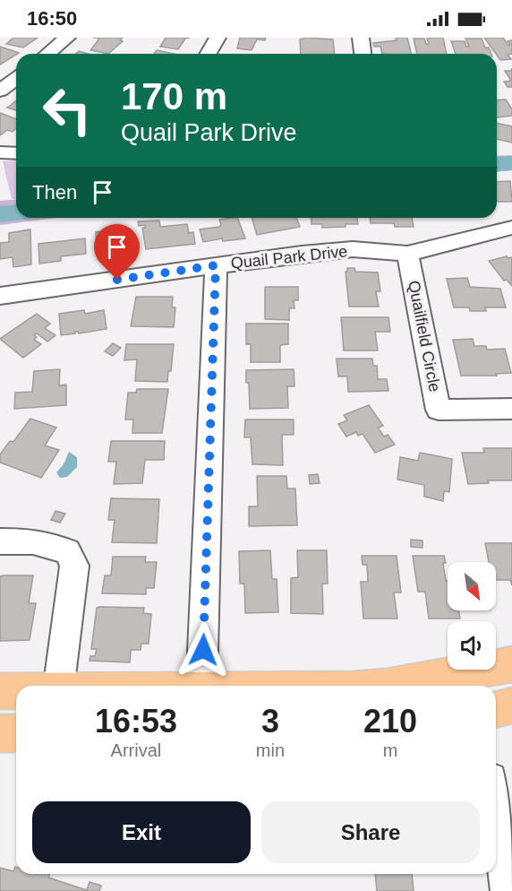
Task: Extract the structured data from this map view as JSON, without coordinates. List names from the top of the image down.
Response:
{
  "streets": {
    "street": ["Quail Park Drive", "Quailfield Circle"]
  },
  "crossings": [
    ["Quail Park Drive", "Quailfield Circle"]
  ],
  "north": "bottom right",
  "page": {
    "status": "16:50",
    "turn": ["170 m", "Quail Park Drive"],
    "then": "Then",
    "eta": [
      "16:53",
      "Arrival",
      "3",
      "min",
      "210",
      "m"
    ],
    "buttons": ["Exit", "Share"]
  }
}
